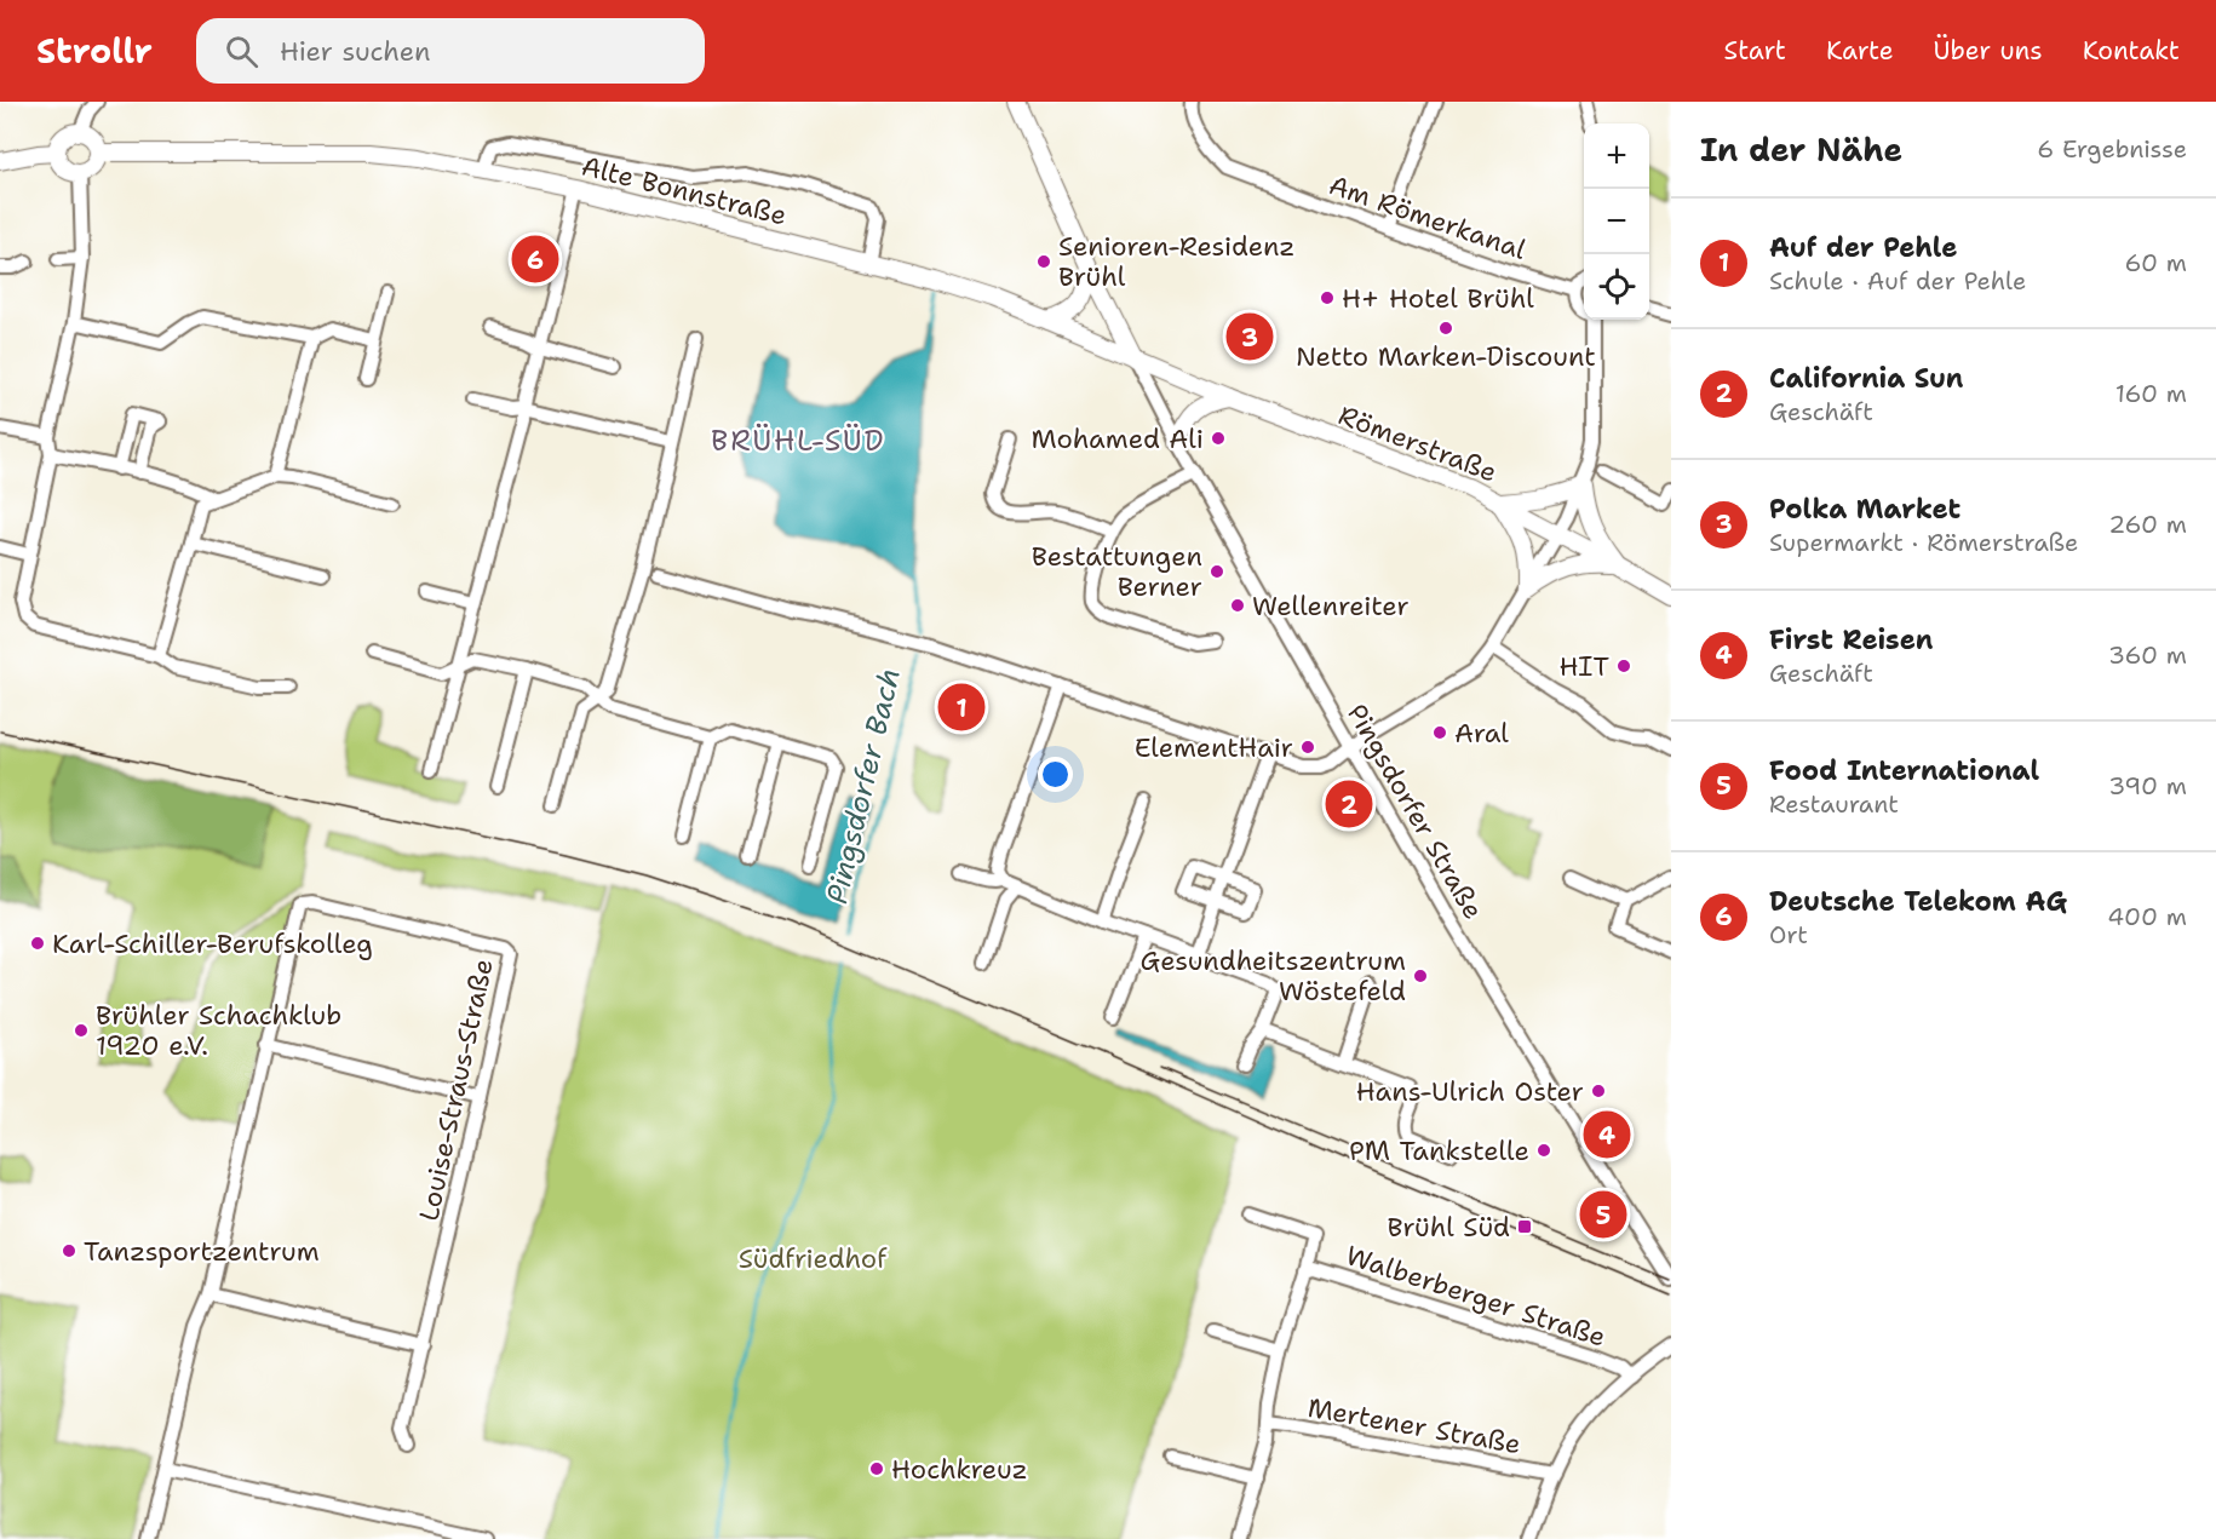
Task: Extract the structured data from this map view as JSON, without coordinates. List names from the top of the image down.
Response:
{
  "streets": {
    "main road": ["Alte Bonnstraße", "Römerstraße"],
    "street": [
      "Am Römerkanal",
      "Pingsdorfer Straße",
      "Louise-Straus-Straße",
      "Walberberger Straße",
      "Mertener Straße"
    ]
  },
  "crossings": [
    ["Alte Bonnstraße", "Römerstraße"],
    ["Alte Bonnstraße", "Pingsdorfer Straße"],
    ["Römerstraße", "Pingsdorfer Straße"]
  ],
  "districts": ["BRÜHL-SÜD"],
  "water": ["Pingsdorfer Bach"],
  "parks": ["Südfriedhof"],
  "places": {
    "other": [
      "Senioren-Residenz Brühl",
      "H+ Hotel Brühl",
      "Netto Marken-Discount",
      "Mohamed Ali",
      "Bestattungen Berner",
      "Wellenreiter",
      "HIT",
      "Aral",
      "ElementHair",
      "Karl-Schiller-Berufskolleg",
      "Gesundheitszentrum Wöstefeld",
      "Brühler Schachklub 1920 e.V.",
      "Hans-Ulrich Oster",
      "PM Tankstelle",
      "Tanzsportzentrum",
      "Hochkreuz"
    ],
    "transit": ["Brühl Süd"]
  },
  "page": {
    "header": "Strollr",
    "search": "Hier suchen",
    "nav": [
      "Start",
      "Karte",
      "Über uns",
      "Kontakt"
    ],
    "heading": ["In der Nähe", "6 Ergebnisse"],
    "map_buttons": ["+", "−"],
    "list": [
      {
        "mark": "1",
        "name": "Auf der Pehle",
        "note": "Schule · Auf der Pehle",
        "value": "60 m"
      },
      {
        "mark": "2",
        "name": "California Sun",
        "note": "Geschäft",
        "value": "160 m"
      },
      {
        "mark": "3",
        "name": "Polka Market",
        "note": "Supermarkt · Römerstraße",
        "value": "260 m"
      },
      {
        "mark": "4",
        "name": "First Reisen",
        "note": "Geschäft",
        "value": "360 m"
      },
      {
        "mark": "5",
        "name": "Food International",
        "note": "Restaurant",
        "value": "390 m"
      },
      {
        "mark": "6",
        "name": "Deutsche Telekom AG",
        "note": "Ort",
        "value": "400 m"
      }
    ],
    "pins": [
      "6",
      "3",
      "1",
      "2",
      "4",
      "5"
    ]
  }
}
